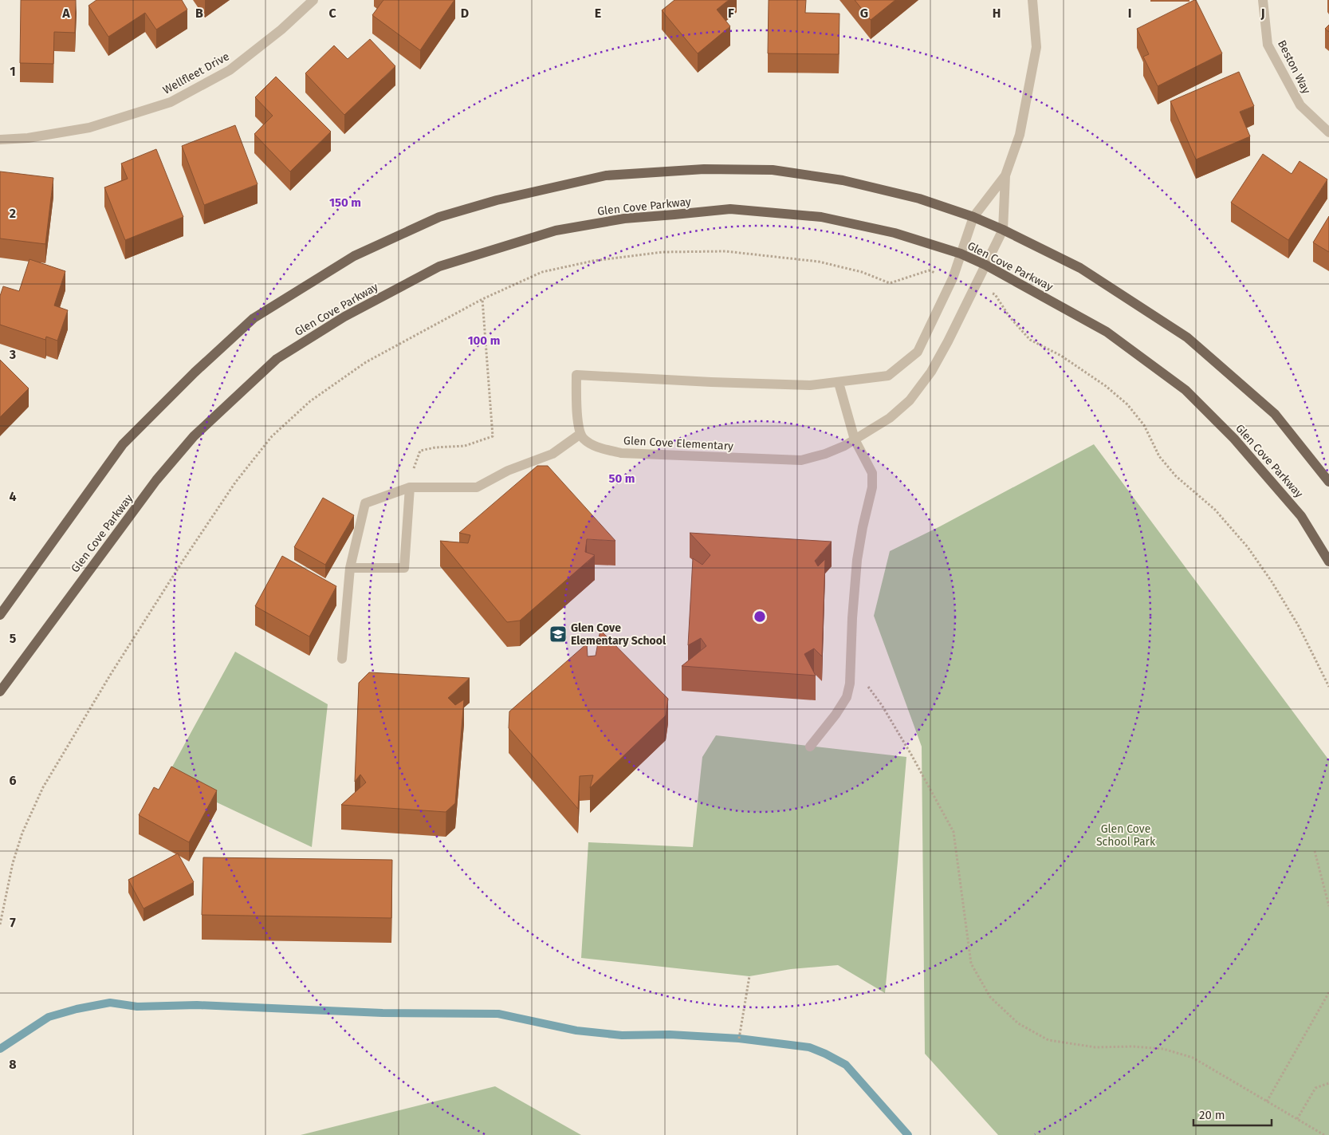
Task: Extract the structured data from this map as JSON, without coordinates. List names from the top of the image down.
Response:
{
  "streets": {
    "main road": ["Glen Cove Parkway"],
    "street": ["Beston Way", "Wellfleet Drive", "Glen Cove Elementary"]
  },
  "crossings": [
    ["Glen Cove Parkway", "Glen Cove Elementary"]
  ],
  "parks": ["Glen Cove School Park"],
  "places": {
    "school or university": ["Glen Cove Elementary School"]
  },
  "scale_bar": "20 m",
  "grid": {
    "columns": [
      "A",
      "B",
      "C",
      "D",
      "E",
      "F",
      "G",
      "H",
      "I",
      "J"
    ],
    "rows": [
      "1",
      "2",
      "3",
      "4",
      "5",
      "6",
      "7",
      "8"
    ]
  },
  "rings": ["150 m", "100 m", "50 m"]
}
